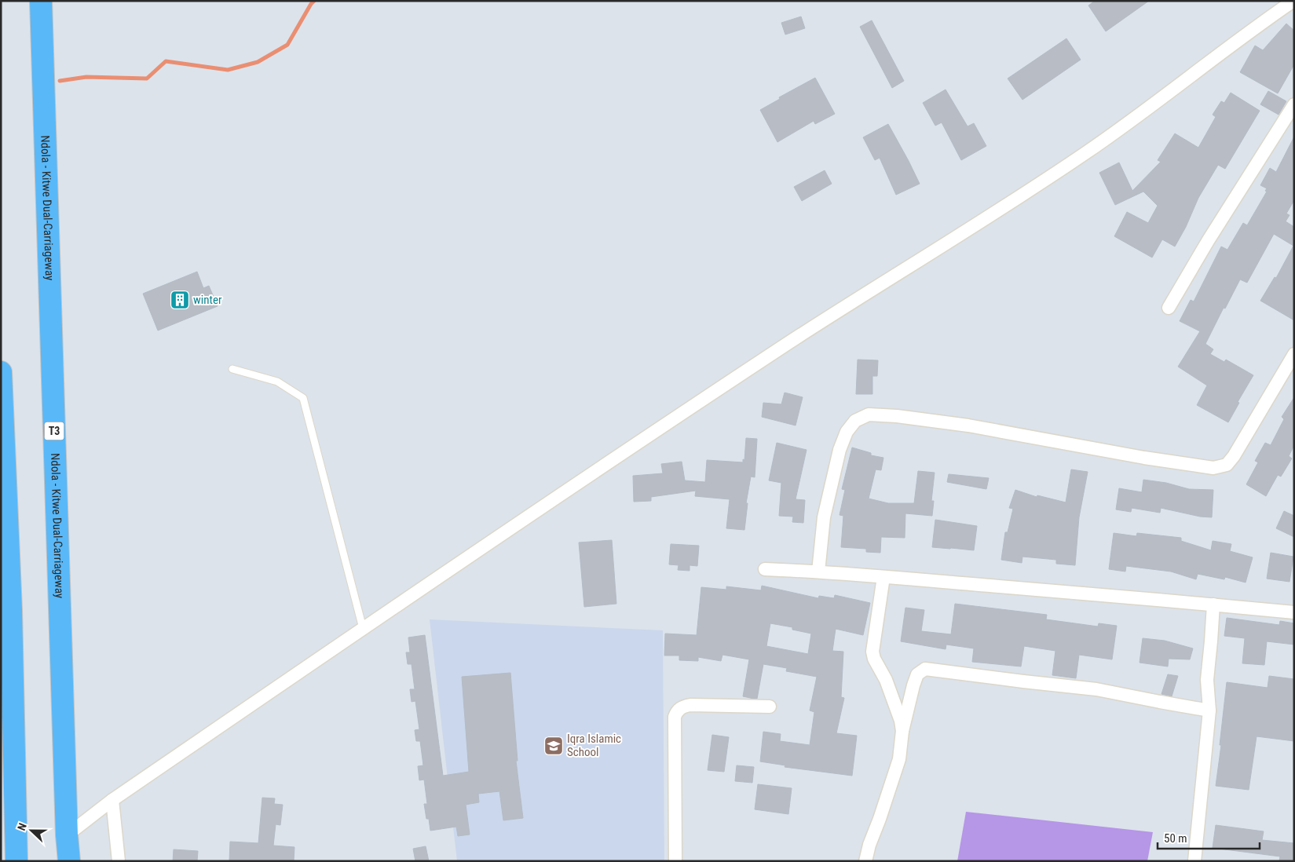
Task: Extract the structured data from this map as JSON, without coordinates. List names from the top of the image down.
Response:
{
  "streets": {
    "highway": ["Ndola - Kitwe Dual-Carriageway", "T3"]
  },
  "places": {
    "building": ["winter"],
    "school or university": ["Iqra Islamic School"]
  },
  "scale_bar": "50 m",
  "north": "left"
}
